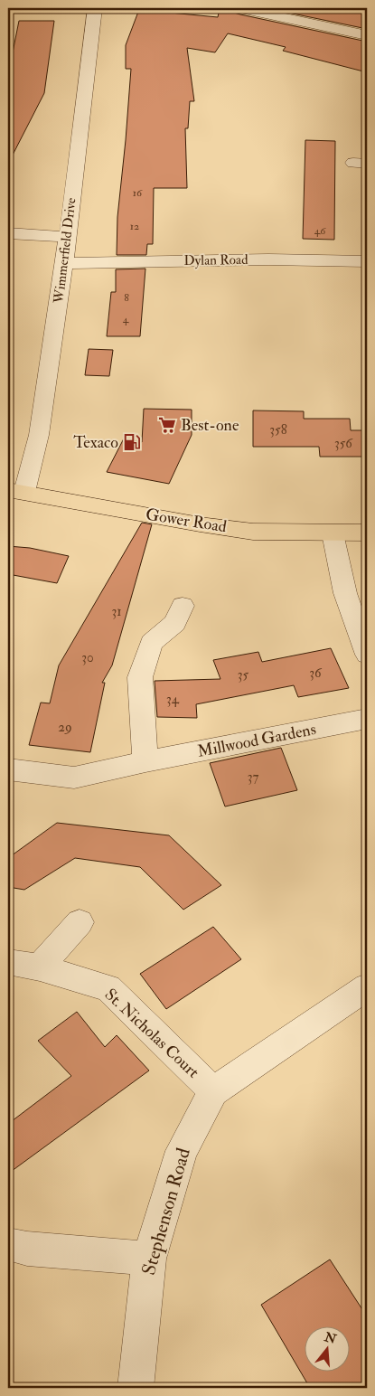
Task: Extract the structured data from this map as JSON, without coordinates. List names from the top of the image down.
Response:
{
  "streets": {
    "main road": ["Gower Road"],
    "street": [
      "Wimmerfield Drive",
      "Dylan Road",
      "Millwood Gardens",
      "St. Nicholas Court",
      "Stephenson Road"
    ]
  },
  "crossings": [
    ["Wimmerfield Drive", "Dylan Road"],
    ["Wimmerfield Drive", "Gower Road"],
    ["St. Nicholas Court", "Stephenson Road"]
  ],
  "places": {
    "supermarket": ["Best-one"],
    "fuel station": ["Texaco"]
  },
  "house_numbers": [
    "16",
    "12",
    "46",
    "8",
    "4",
    "358",
    "356",
    "31",
    "30",
    "36",
    "35",
    "34",
    "29",
    "37"
  ],
  "north": "top"
}
